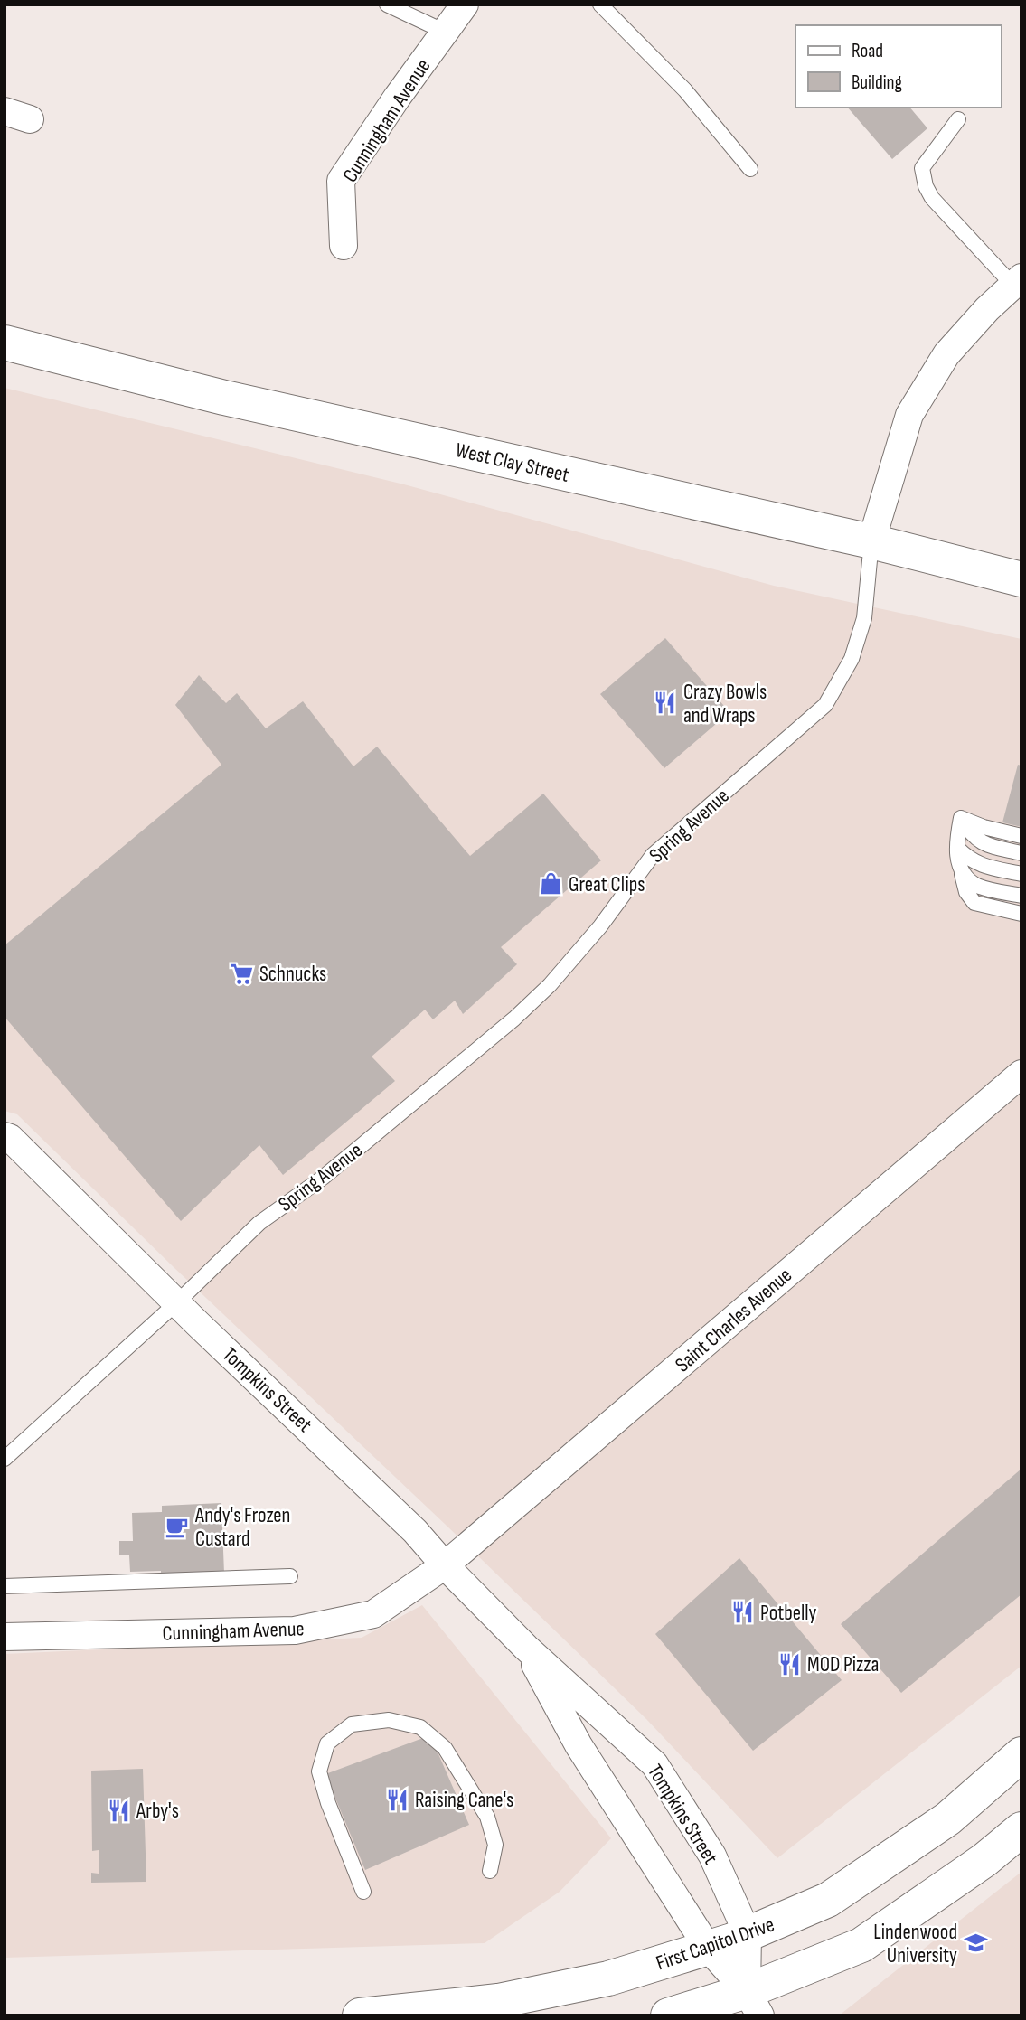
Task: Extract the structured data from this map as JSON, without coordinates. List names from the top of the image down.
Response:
{
  "streets": {
    "main road": ["West Clay Street", "First Capitol Drive"],
    "street": [
      "Cunningham Avenue",
      "Spring Avenue",
      "Saint Charles Avenue",
      "Tompkins Street"
    ]
  },
  "crossings": [
    ["Cunningham Avenue", "Saint Charles Avenue"],
    ["Cunningham Avenue", "Tompkins Street"],
    ["West Clay Street", "Spring Avenue"],
    ["Spring Avenue", "Tompkins Street"],
    ["Saint Charles Avenue", "Tompkins Street"],
    ["Tompkins Street", "First Capitol Drive"]
  ],
  "places": {
    "restaurant": [
      "Crazy Bowls and Wraps",
      "Potbelly",
      "MOD Pizza",
      "Raising Cane's",
      "Arby's"
    ],
    "shop": ["Great Clips"],
    "supermarket": ["Schnucks"],
    "cafe": ["Andy's Frozen Custard"],
    "school or university": ["Lindenwood University"]
  },
  "legend": ["Road", "Building"]
}
